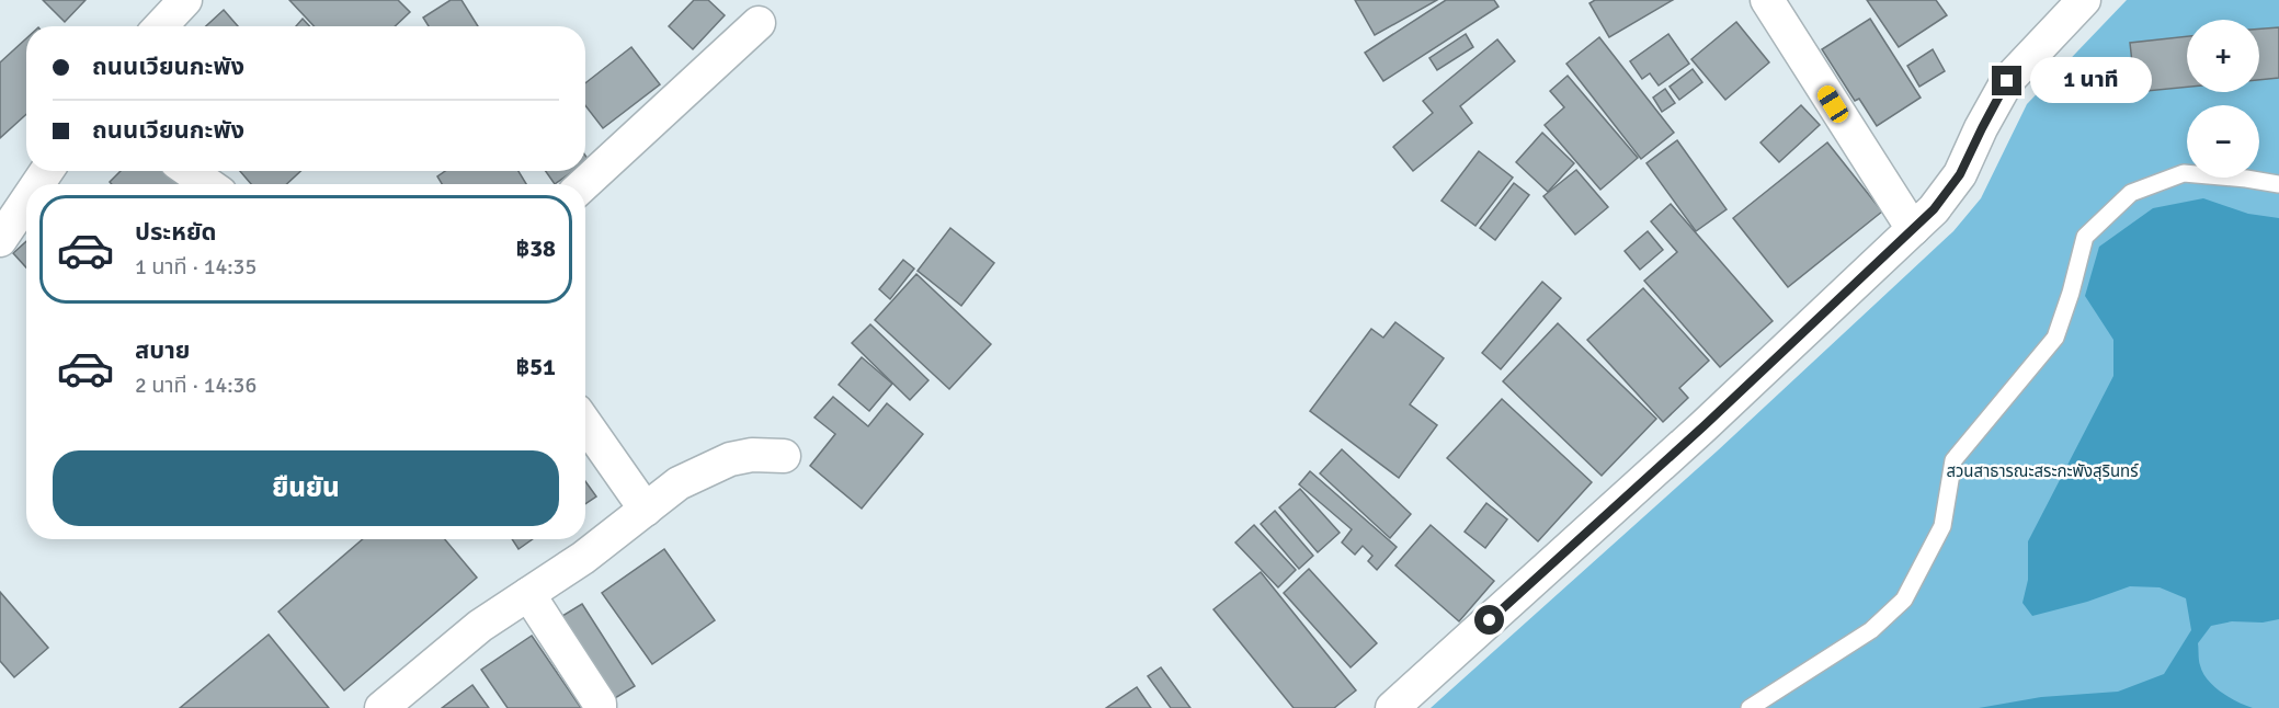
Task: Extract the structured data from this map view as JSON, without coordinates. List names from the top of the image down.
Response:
{
  "parks": ["สวนสาธารณะสระกะพังสุรินทร์"],
  "page": {
    "map_buttons": ["+", "−"],
    "banner": ["ถนนเวียนกะพัง", "ถนนเวียนกะพัง"],
    "bubble": "1 นาที",
    "list": [
      {
        "name": "ประหยัด",
        "note": "1 นาที · 14:35",
        "value": "฿38"
      },
      {
        "name": "สบาย",
        "note": "2 นาที · 14:36",
        "value": "฿51"
      }
    ],
    "buttons": "ยืนยัน"
  }
}
